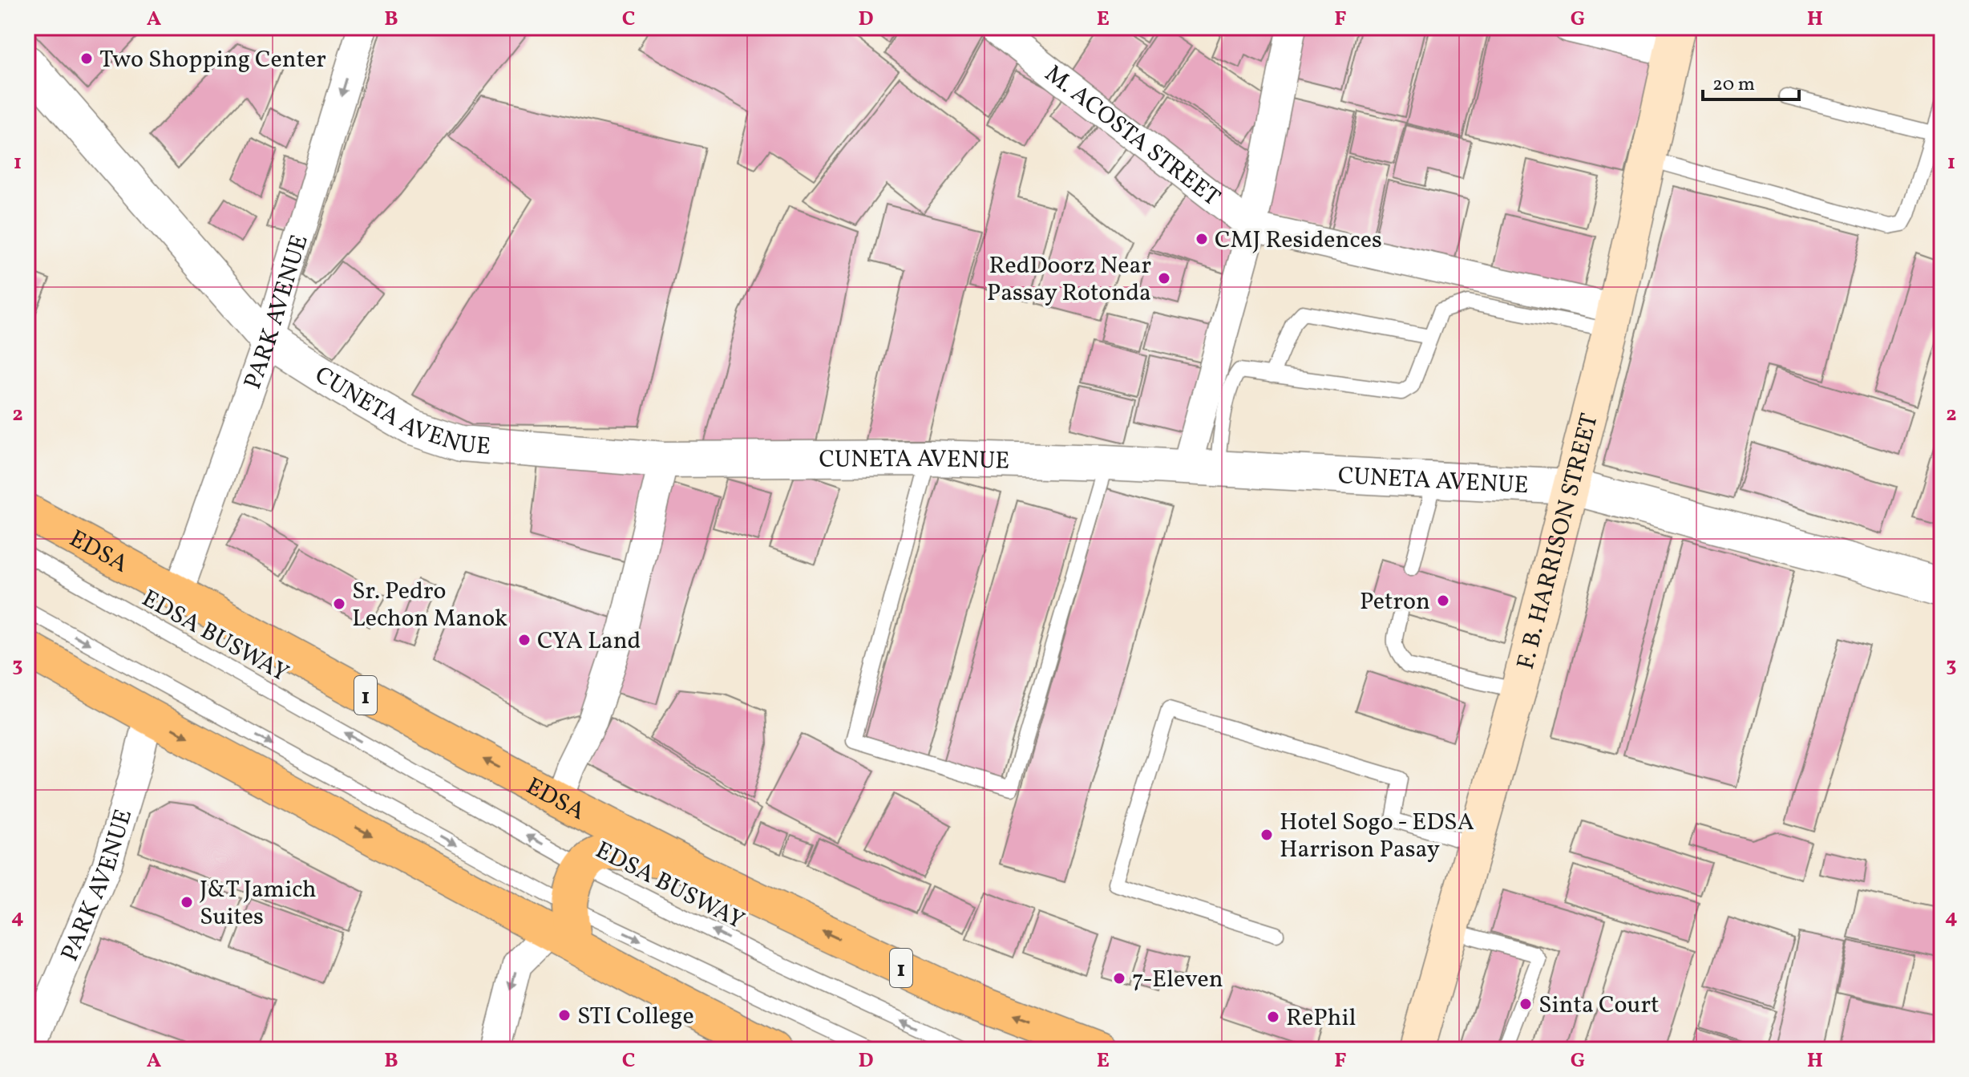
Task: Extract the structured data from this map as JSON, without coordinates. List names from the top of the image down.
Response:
{
  "streets": {
    "highway": ["EDSA", "1"],
    "main road": ["F. B. HARRISON STREET"],
    "street": ["M. ACOSTA STREET", "PARK AVENUE", "CUNETA AVENUE"],
    "lane": ["EDSA BUSWAY"]
  },
  "crossings": [
    ["M. ACOSTA STREET", "F. B. HARRISON STREET"],
    ["PARK AVENUE", "CUNETA AVENUE"],
    ["PARK AVENUE", "EDSA"],
    ["CUNETA AVENUE", "F. B. HARRISON STREET"]
  ],
  "places": [
    "Two Shopping Center",
    "CMJ Residences",
    "RedDoorz Near Passay Rotonda",
    "Petron",
    "Sr. Pedro Lechon Manok",
    "CYA Land",
    "Hotel Sogo - EDSA Harrison Pasay",
    "J&T Jamich Suites",
    "7-Eleven",
    "Sinta Court",
    "STI College",
    "RePhil"
  ],
  "scale_bar": "20 m",
  "grid": {
    "columns": [
      "A",
      "B",
      "C",
      "D",
      "E",
      "F",
      "G",
      "H"
    ],
    "rows": [
      "1",
      "2",
      "3",
      "4"
    ]
  }
}
